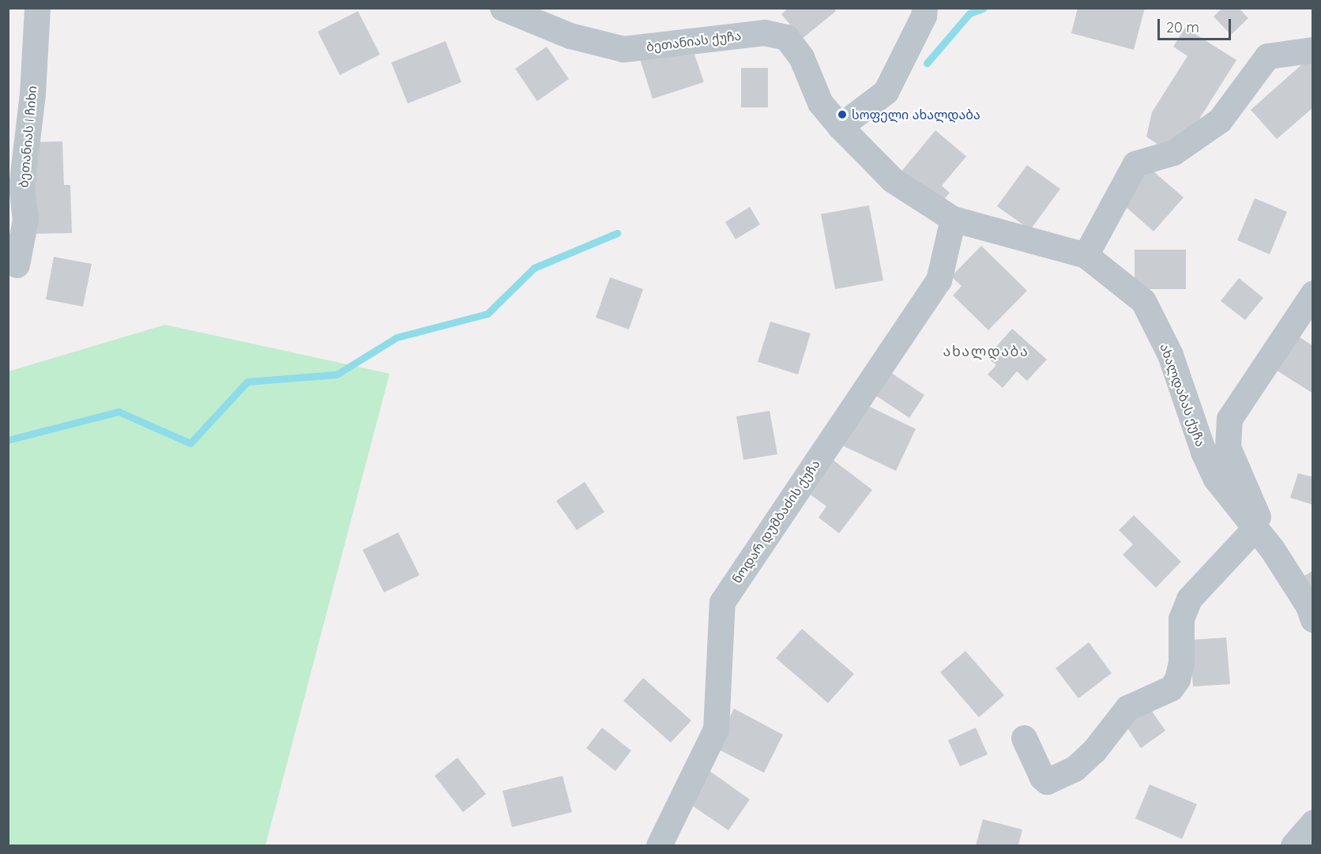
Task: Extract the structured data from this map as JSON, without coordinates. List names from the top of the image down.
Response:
{
  "streets": {
    "street": [
      "ბეთანიას ქუჩა",
      "ბეთანიას I ჩიხი",
      "ახალდაბას ქუჩა",
      "ნოდარ დუმბაძის ქუჩა"
    ]
  },
  "crossings": [
    ["ბეთანიას ქუჩა", "ახალდაბას ქუჩა"],
    ["ახალდაბას ქუჩა", "ნოდარ დუმბაძის ქუჩა"]
  ],
  "districts": ["ახალდაბა"],
  "places": ["სოფელი ახალდაბა"],
  "scale_bar": "20 m"
}
